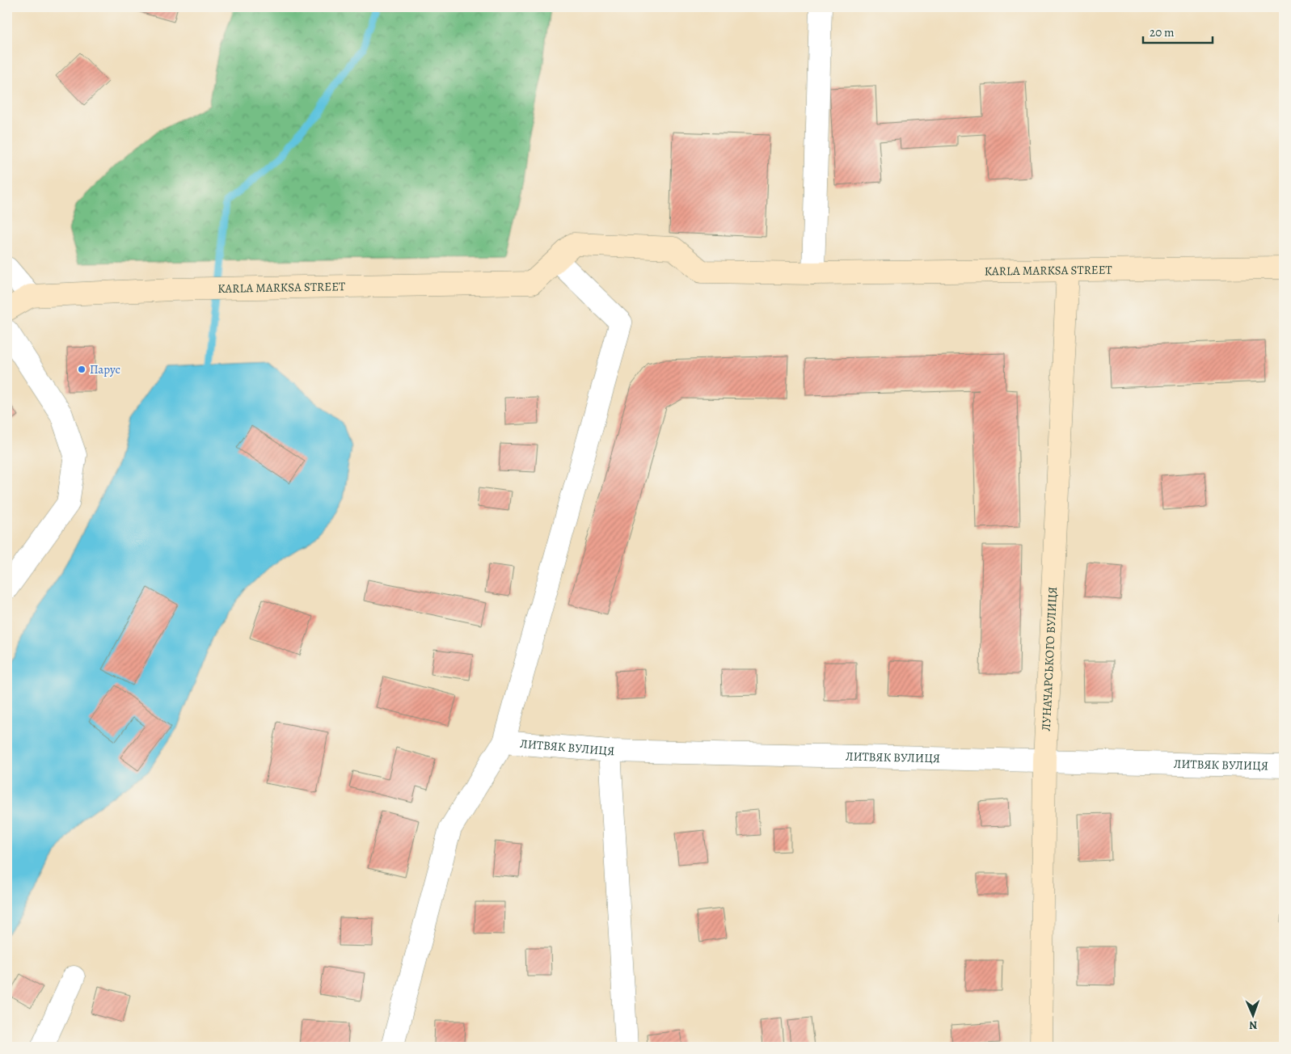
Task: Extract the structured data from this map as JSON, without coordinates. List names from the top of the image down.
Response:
{
  "streets": {
    "main road": ["KARLA MARKSA STREET", "ЛУНАЧАРСЬКОГО ВУЛИЦЯ"],
    "street": ["ЛИТВЯК ВУЛИЦЯ"]
  },
  "crossings": [
    ["KARLA MARKSA STREET", "ЛУНАЧАРСЬКОГО ВУЛИЦЯ"],
    ["ЛУНАЧАРСЬКОГО ВУЛИЦЯ", "ЛИТВЯК ВУЛИЦЯ"]
  ],
  "places": ["Парус"],
  "scale_bar": "20 m",
  "north": "bottom"
}
